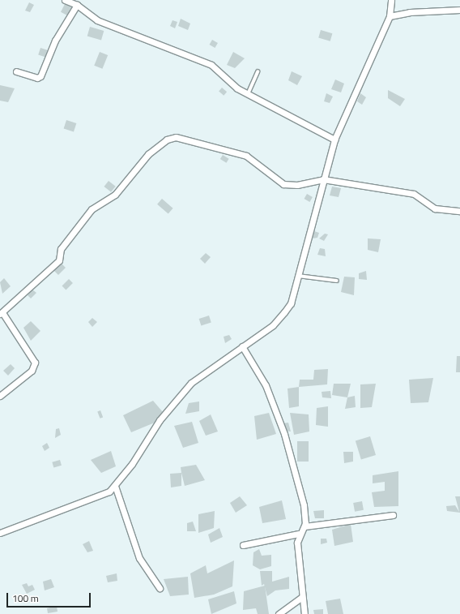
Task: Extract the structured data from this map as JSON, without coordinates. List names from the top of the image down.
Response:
{
  "scale_bar": "100 m"
}
